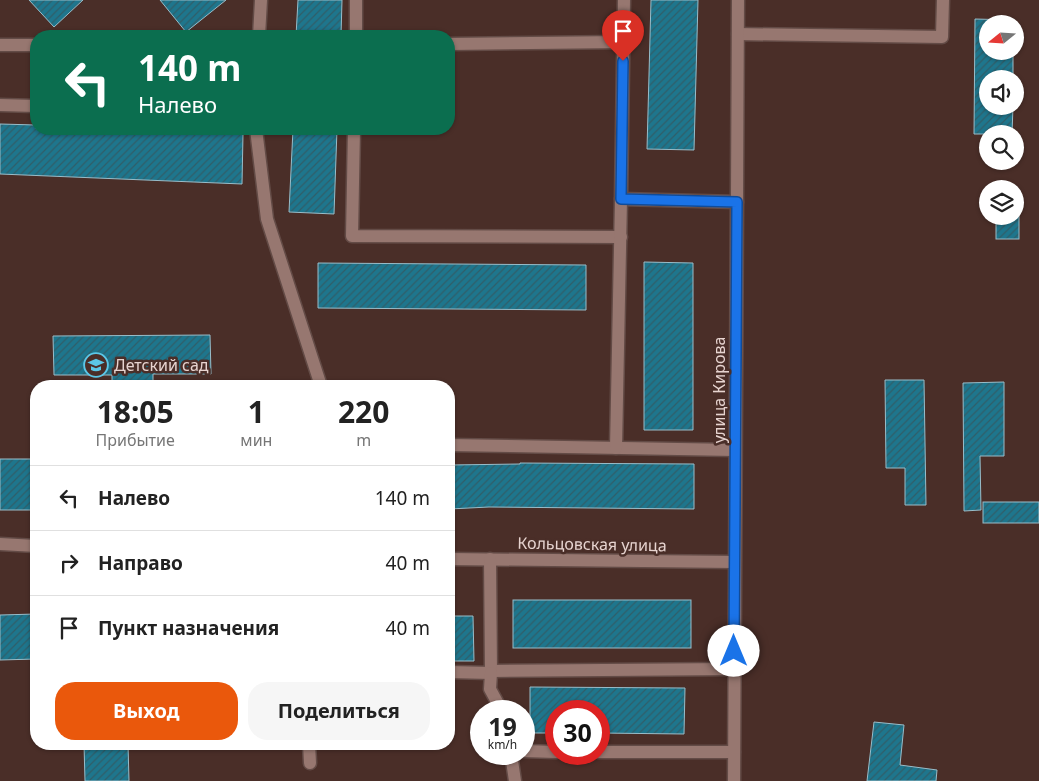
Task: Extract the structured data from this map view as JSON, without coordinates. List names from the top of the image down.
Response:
{
  "streets": {
    "street": ["улица Кирова", "Кольцовская улица"]
  },
  "crossings": [
    ["улица Кирова", "Кольцовская улица"]
  ],
  "places": {
    "school or university": ["Детский сад"]
  },
  "north": "left",
  "page": {
    "turn": ["140 m", "Налево"],
    "eta": [
      "18:05",
      "Прибытие",
      "1",
      "мин",
      "220",
      "m"
    ],
    "list": [
      {
        "name": "Налево",
        "value": "140 m"
      },
      {
        "name": "Направо",
        "value": "40 m"
      },
      {
        "name": "Пункт назначения",
        "value": "40 m"
      }
    ],
    "buttons": ["Выход", "Поделиться"],
    "speed": "19 km/h",
    "limit": "30"
  }
}
